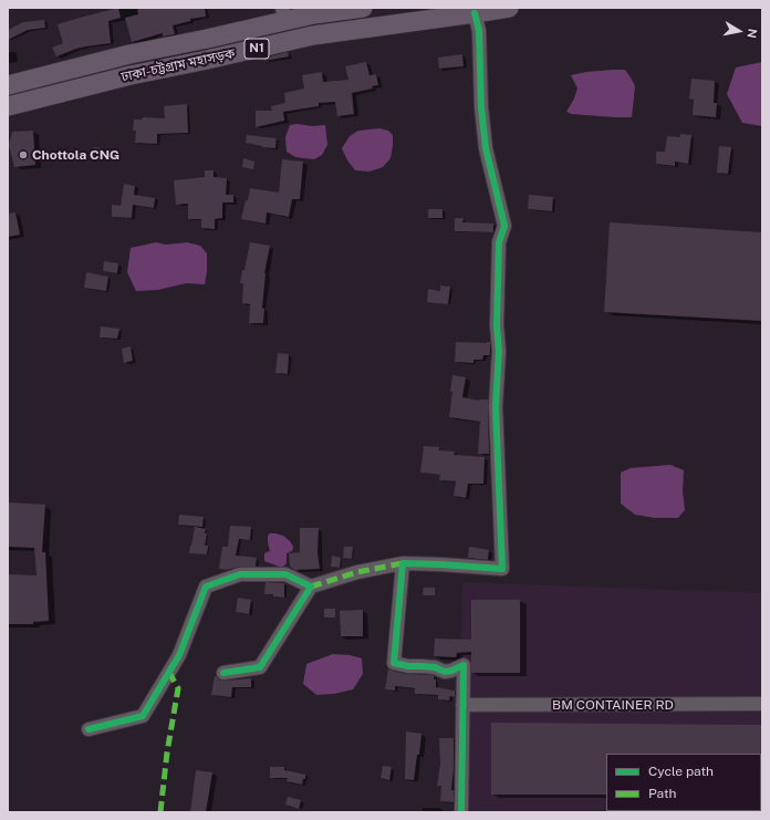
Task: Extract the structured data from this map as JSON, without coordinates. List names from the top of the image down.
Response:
{
  "streets": {
    "highway": ["N1", "ঢাকা-চট্টগ্রাম মহাসড়ক"],
    "street": ["BM CONTAINER RD"]
  },
  "places": ["Chottola CNG"],
  "legend": ["Cycle path", "Path"],
  "north": "right"
}
